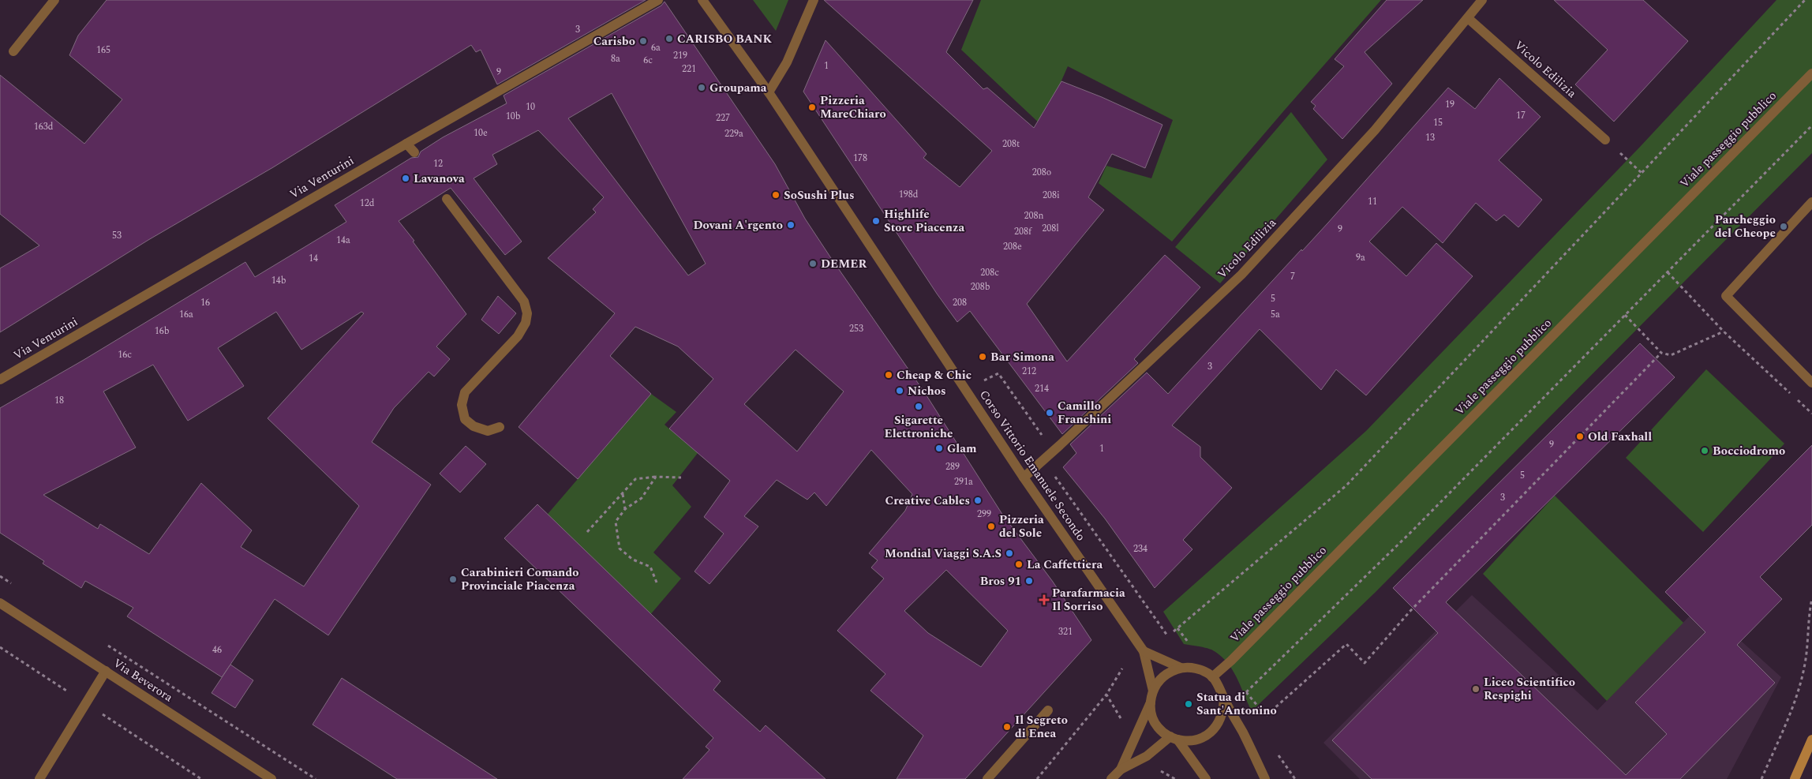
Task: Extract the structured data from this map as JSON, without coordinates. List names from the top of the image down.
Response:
{
  "streets": {
    "street": [
      "Vicolo Edilizia",
      "Viale passeggio pubblico",
      "Via Venturini",
      "Corso Vittorio Emanuele Secondo",
      "Via Beverora"
    ]
  },
  "crossings": [
    ["Vicolo Edilizia", "Corso Vittorio Emanuele Secondo"],
    ["Viale passeggio pubblico", "Corso Vittorio Emanuele Secondo"]
  ],
  "places": {
    "other": [
      "CARISBO BANK",
      "Carisbo",
      "Groupama",
      "Pizzeria MareChiaro",
      "Lavanova",
      "SoSushi Plus",
      "Highlife Store Piacenza",
      "Dovani A'rgento",
      "Parcheggio del Cheope",
      "DEMER",
      "Bar Simona",
      "Cheap & Chic",
      "Nichos",
      "Sigarette Elettroniche",
      "Camillo Franchini",
      "Old Faxhall",
      "Glam",
      "Bocciodromo",
      "Creative Cables",
      "Pizzeria del Sole",
      "Mondial Viaggi S.A.S",
      "La Caffettiera",
      "Carabinieri Comando Provinciale Piacenza",
      "Bros 91",
      "Liceo Scientifico Respighi",
      "Statua di Sant'Antonino",
      "Il Segreto di Enea"
    ],
    "health": ["Parafarmacia Il Sorriso"]
  },
  "house_numbers": [
    "3",
    "6a",
    "165",
    "219",
    "8a",
    "6c",
    "1",
    "221",
    "9",
    "19",
    "10",
    "17",
    "10b",
    "227",
    "15",
    "163d",
    "10e",
    "229a",
    "13",
    "208t",
    "178",
    "12",
    "208o",
    "198d",
    "208i",
    "11",
    "12d",
    "208n",
    "208l",
    "9",
    "208f",
    "53",
    "14a",
    "208e",
    "9a",
    "14",
    "208c",
    "7",
    "14b",
    "208b",
    "5",
    "16",
    "208",
    "16a",
    "5a",
    "253",
    "16b",
    "16c",
    "3",
    "212",
    "214",
    "18",
    "9",
    "1",
    "289",
    "5",
    "291a",
    "3",
    "299",
    "234",
    "321",
    "46"
  ]
}
